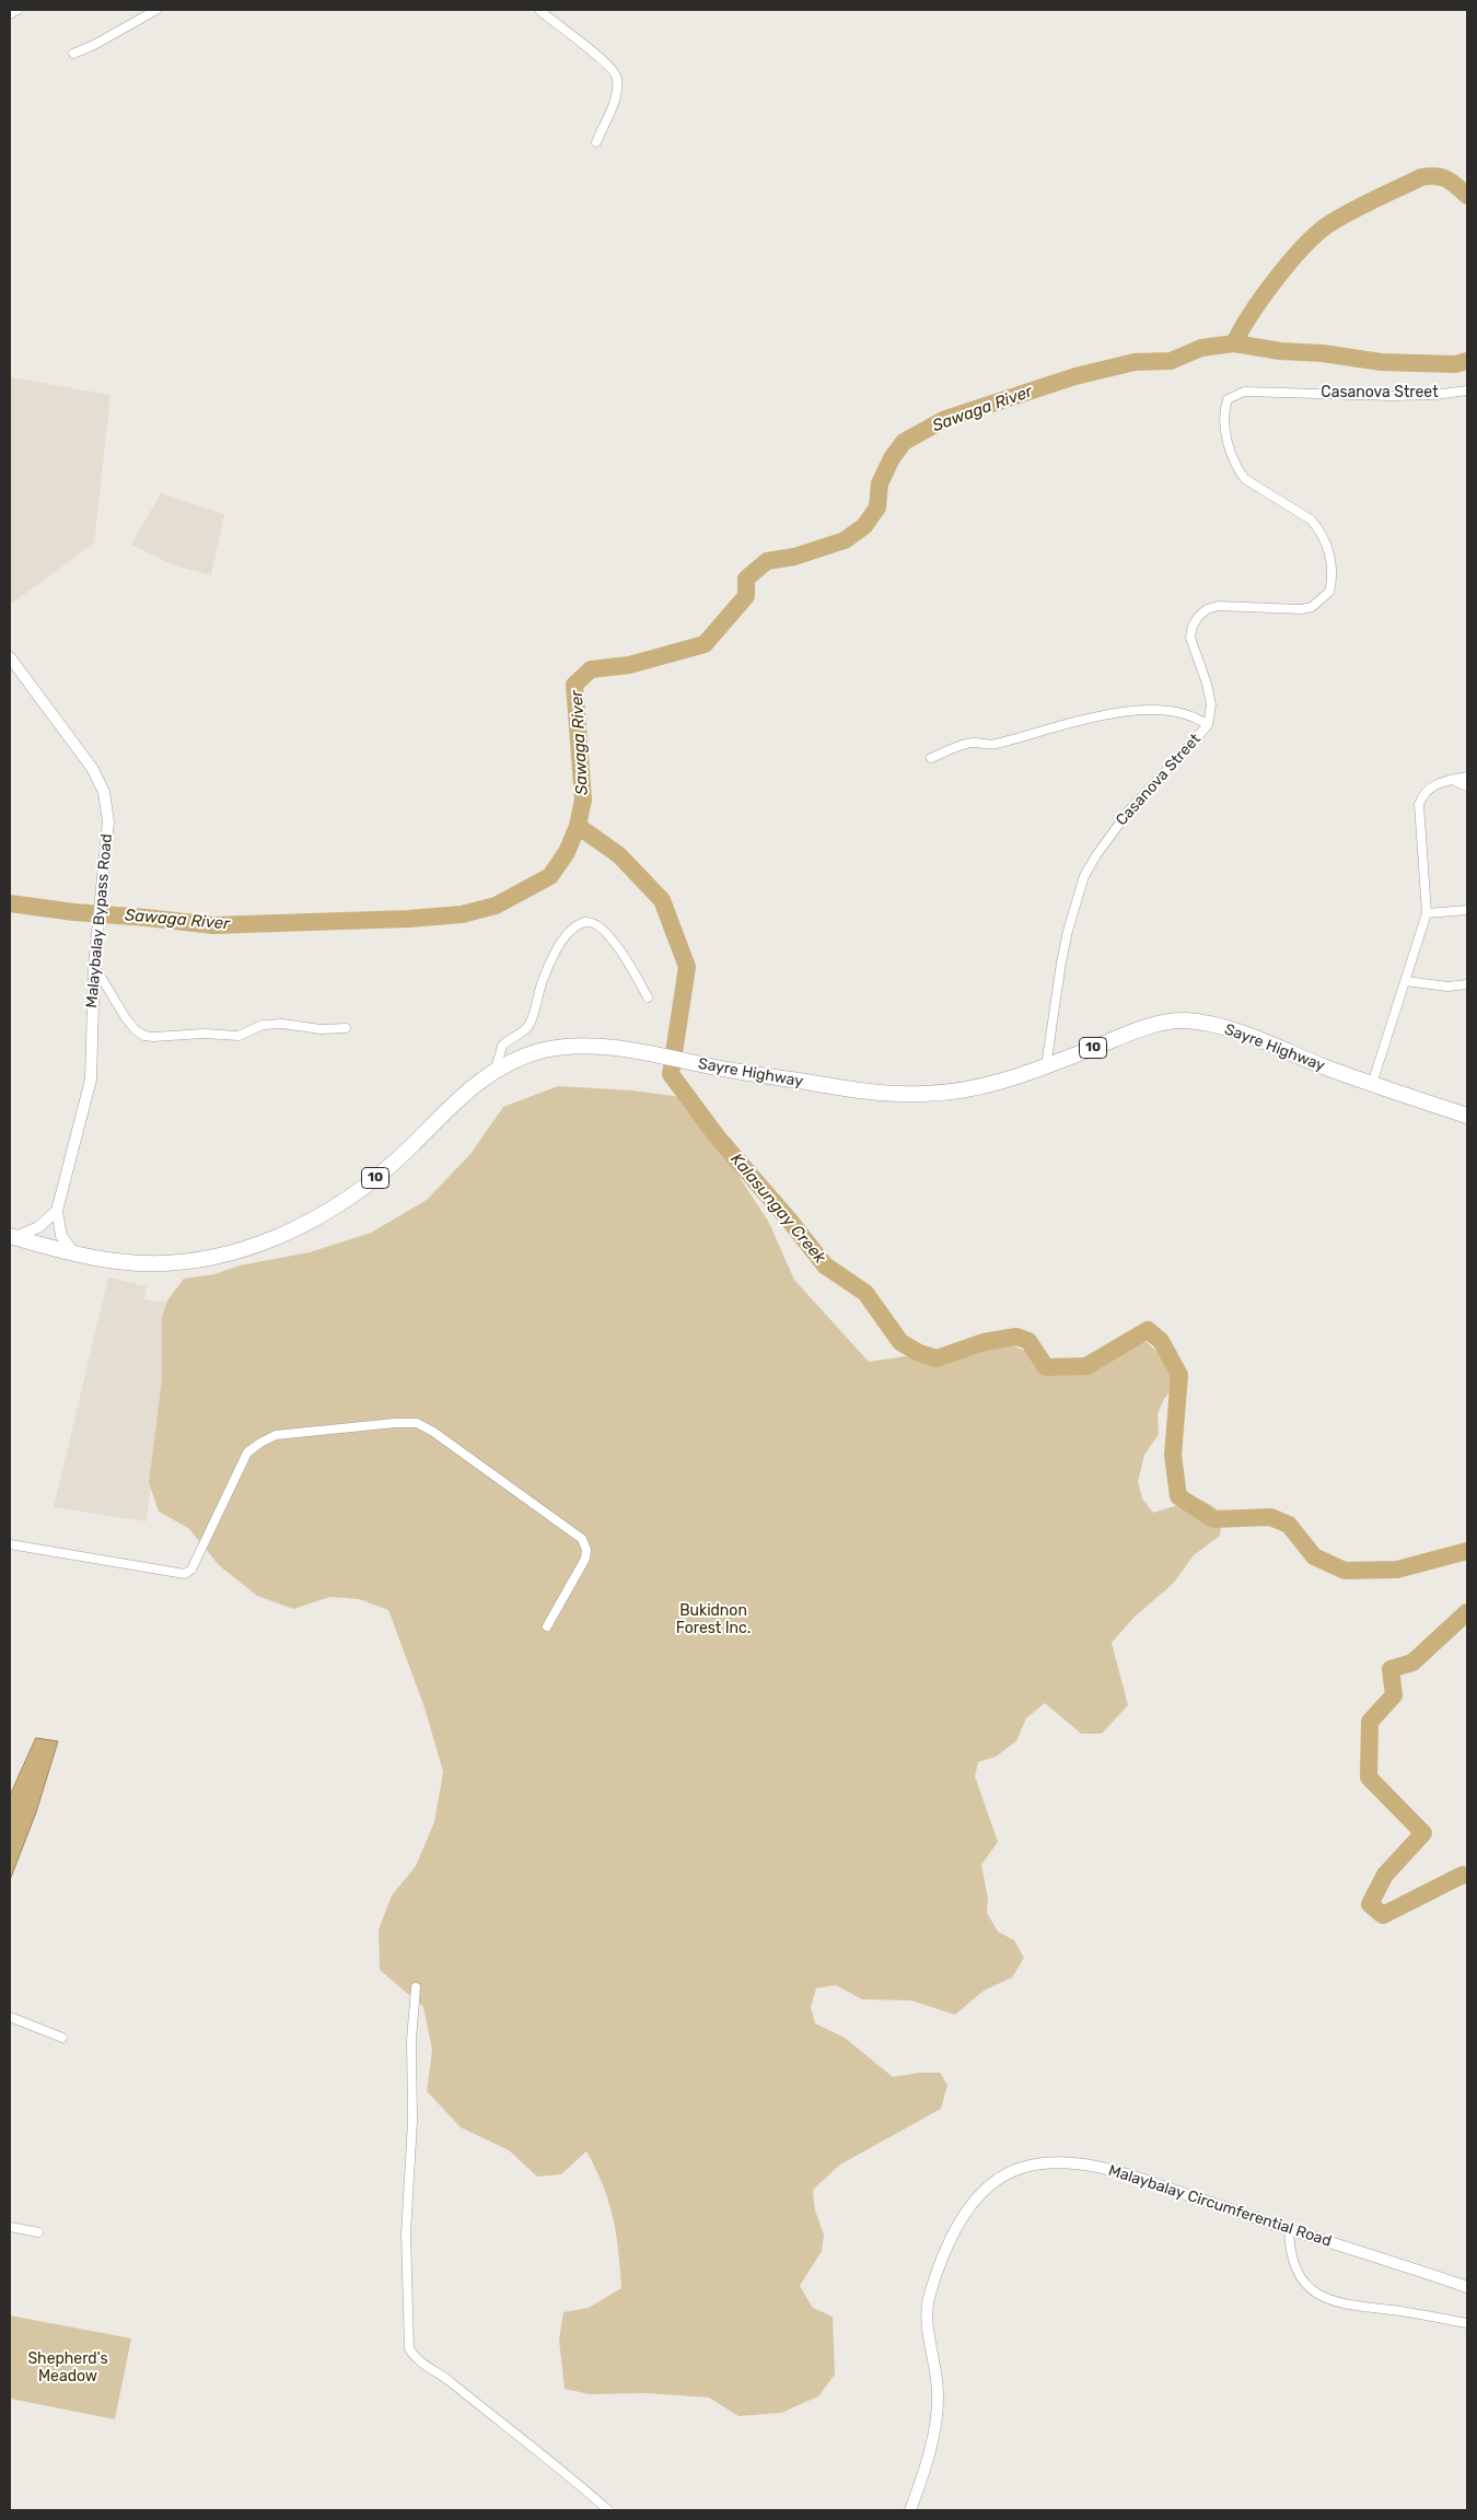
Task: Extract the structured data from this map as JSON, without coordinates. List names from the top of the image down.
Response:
{
  "streets": {
    "highway": ["10", "Sayre Highway"],
    "main road": ["Malaybalay Bypass Road", "Malaybalay Circumferential Road"],
    "street": ["Casanova Street"]
  },
  "crossings": [
    ["Casanova Street", "Sayre Highway"],
    ["Malaybalay Bypass Road", "10"],
    ["Malaybalay Bypass Road", "Sayre Highway"],
    ["10", "Sayre Highway"]
  ],
  "water": ["Sawaga River", "Kalasungay Creek"],
  "parks": ["Bukidnon Forest Inc.", "Shepherd's Meadow"]
}
